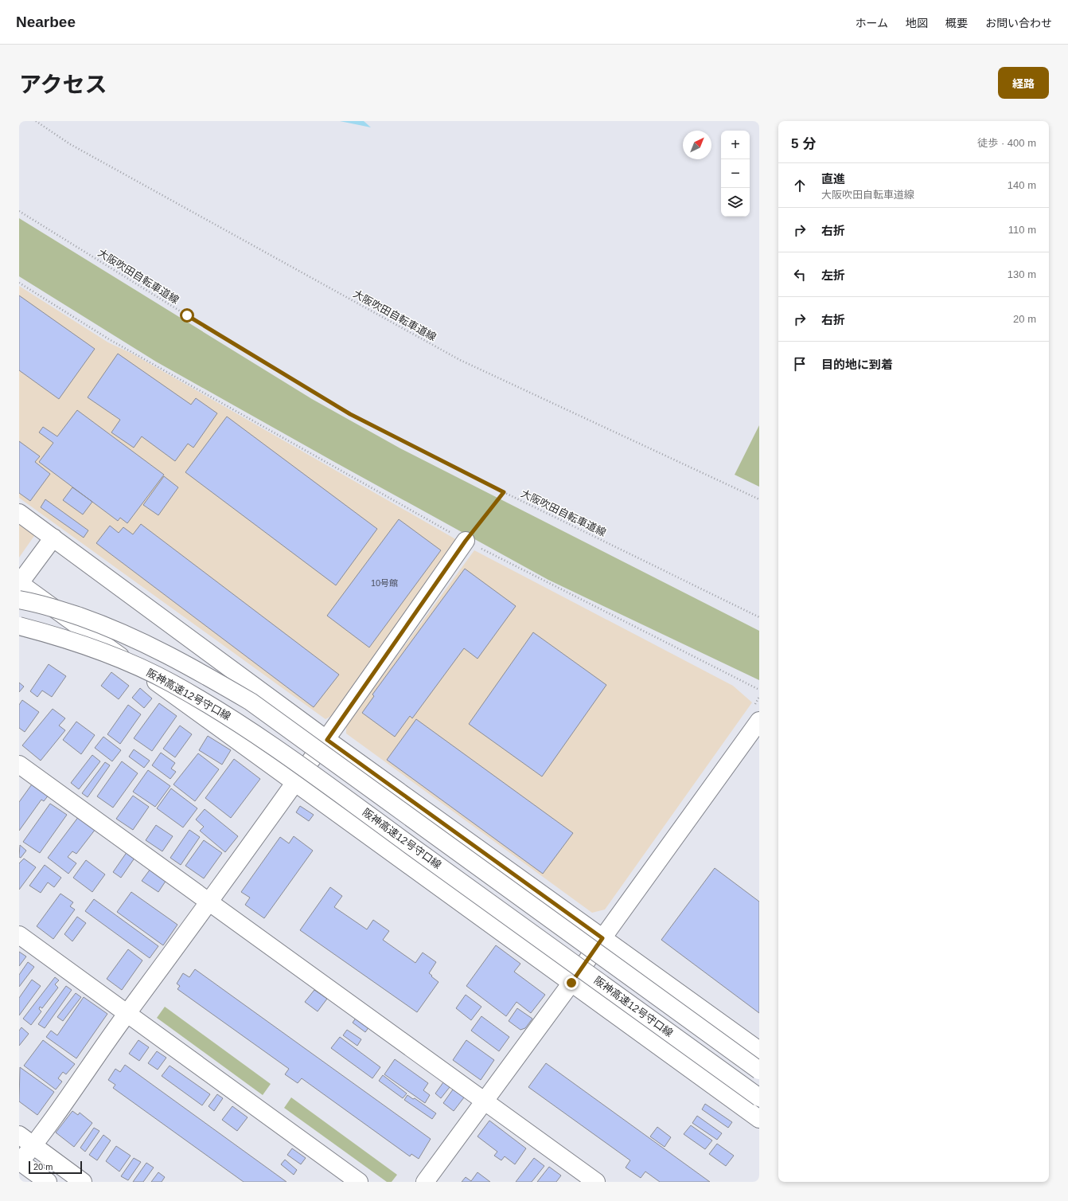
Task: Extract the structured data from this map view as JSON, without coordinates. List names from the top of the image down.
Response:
{
  "streets": {
    "main road": ["阪神高速12号守口線"],
    "path": ["大阪吹田自転車道線"]
  },
  "house_numbers": ["10号館"],
  "scale_bar": "20 m",
  "north": "top right",
  "page": {
    "header": "Nearbee",
    "nav": [
      "ホーム",
      "地図",
      "概要",
      "お問い合わせ"
    ],
    "title": "アクセス",
    "buttons": "経路",
    "heading": ["5 分", "徒歩 · 400 m"],
    "map_buttons": ["+", "−"],
    "list": [
      ["直進", "大阪吹田自転車道線", "140 m"],
      ["右折", "110 m"],
      ["左折", "130 m"],
      ["右折", "20 m"],
      "目的地に到着"
    ],
    "scale": "20 m"
  }
}
